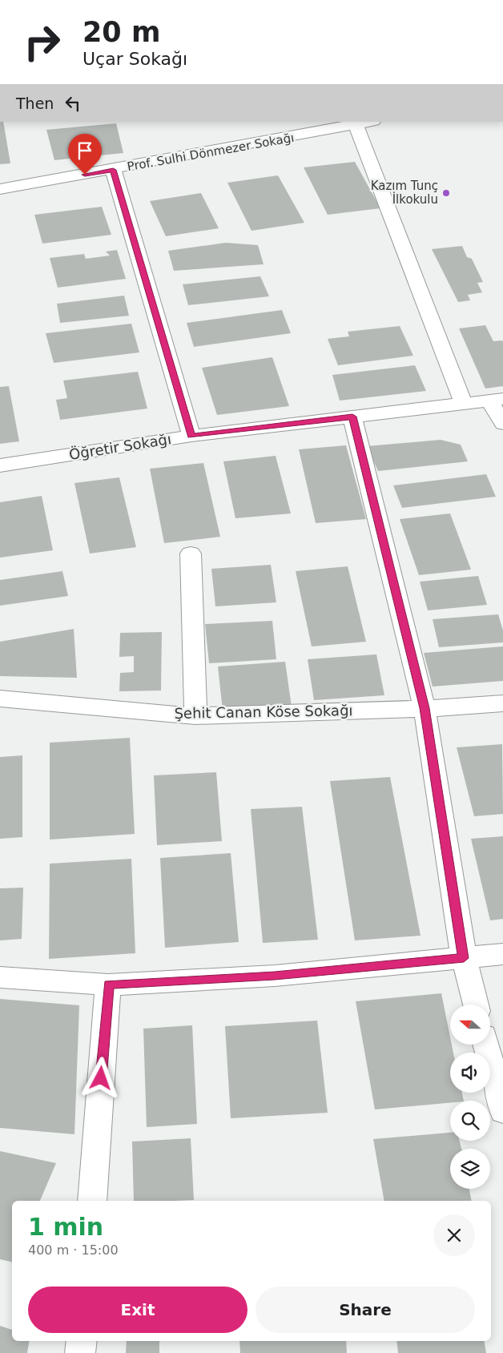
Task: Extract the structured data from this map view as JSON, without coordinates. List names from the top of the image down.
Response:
{
  "streets": {
    "street": ["Prof. Sulhi Dönmezer Sokağı", "Öğretir Sokağı", "Şehit Canan Köse Sokağı"]
  },
  "places": ["Kazım Tunç İlkokulu"],
  "north": "left",
  "page": {
    "turn": ["20 m", "Uçar Sokağı"],
    "then": "Then",
    "heading": ["1 min", "400 m · 15:00"],
    "buttons": ["Exit", "Share"]
  }
}
